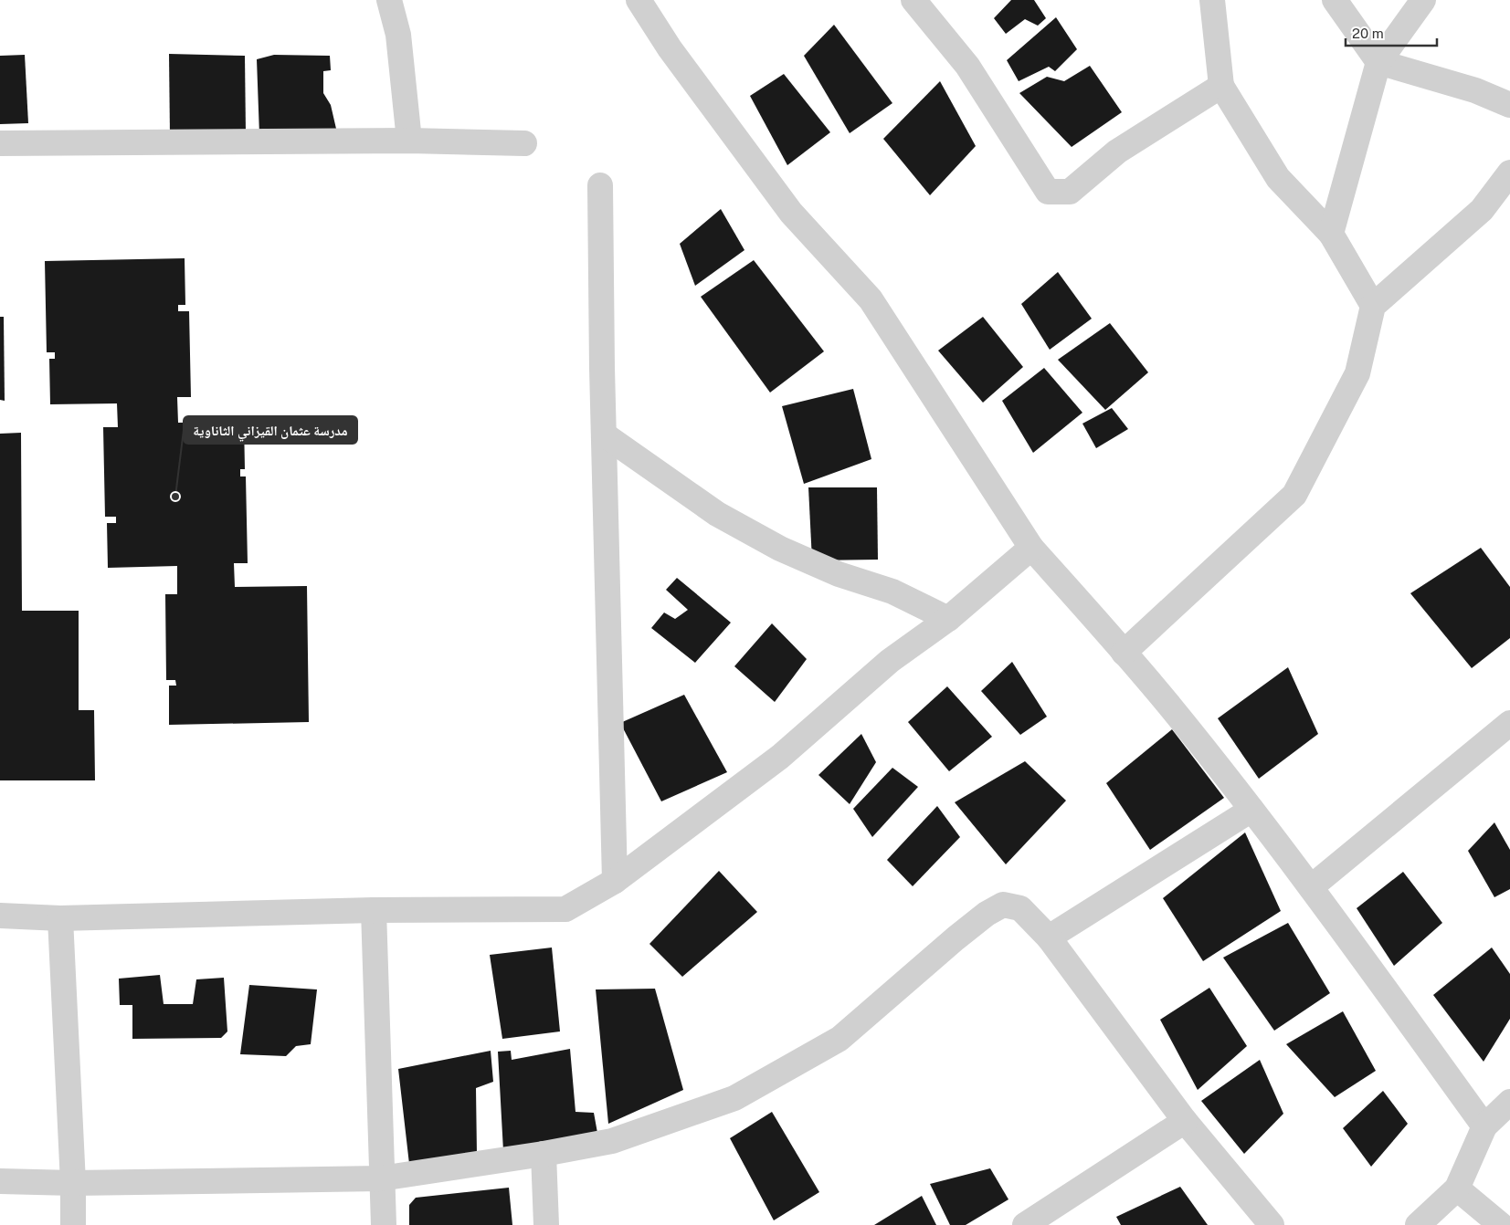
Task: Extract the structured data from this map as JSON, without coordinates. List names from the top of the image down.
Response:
{
  "places": ["مدرسة عثمان القيزاني الثاناوية"],
  "scale_bar": "20 m"
}
